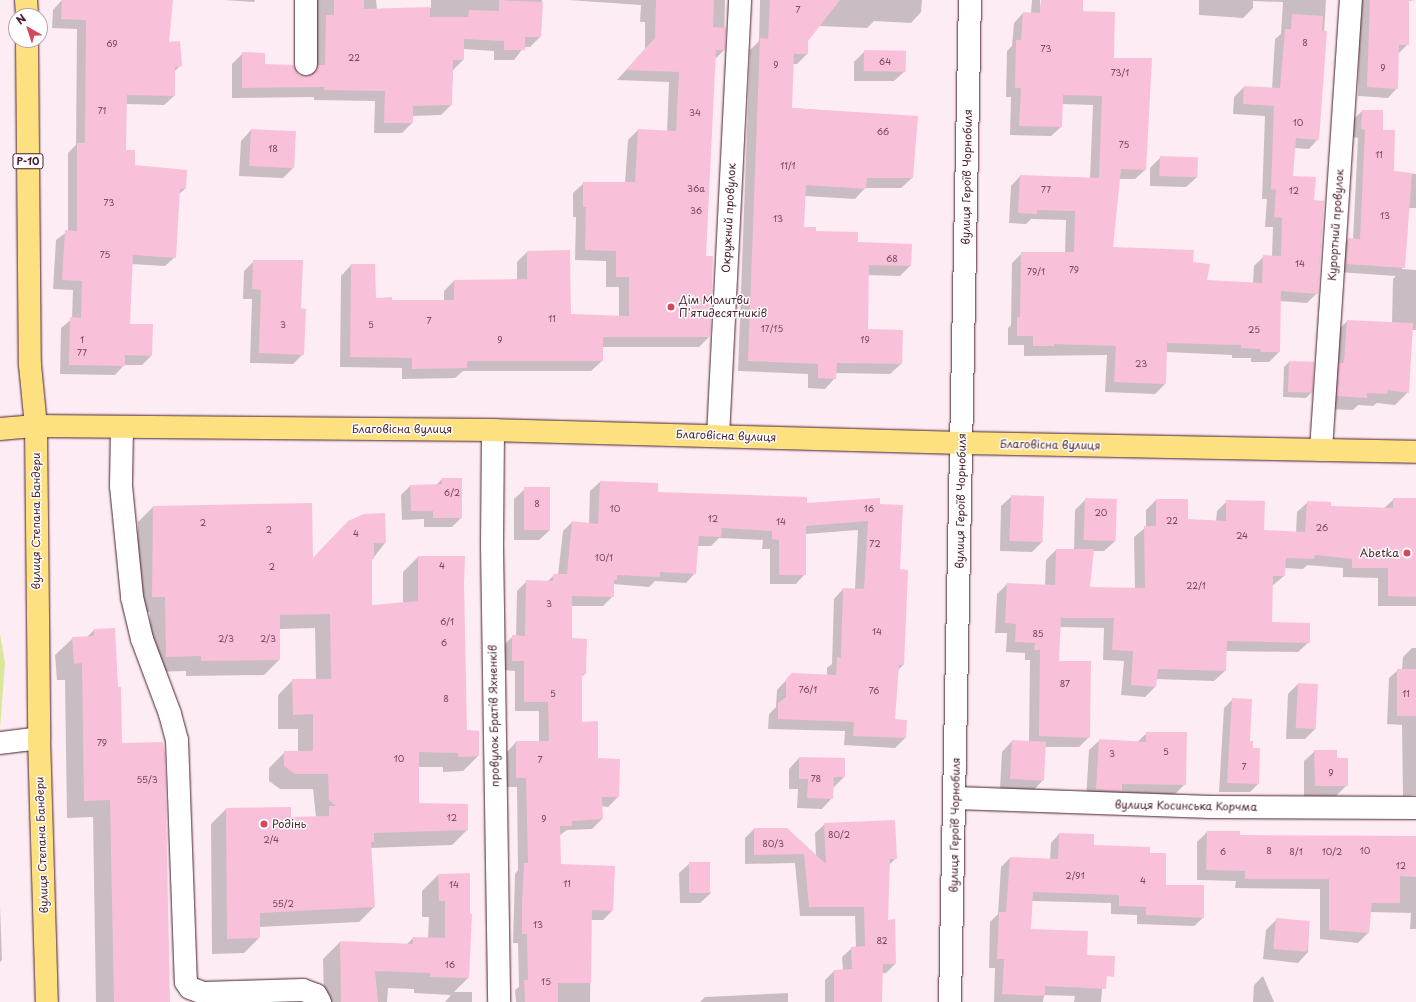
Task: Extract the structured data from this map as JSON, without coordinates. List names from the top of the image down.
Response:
{
  "streets": {
    "main road": ["Р-10", "Благовісна вулиця", "вулиця Степана Бандери"],
    "street": [
      "вулиця Героїв Чорнобиля",
      "Окружний провулок",
      "Курортний провулок",
      "провулок Братів Яхненків",
      "вулиця Косинська Корчма"
    ]
  },
  "crossings": [
    ["вулиця Героїв Чорнобиля", "Благовісна вулиця"],
    ["вулиця Героїв Чорнобиля", "вулиця Косинська Корчма"],
    ["Окружний провулок", "Благовісна вулиця"],
    ["Курортний провулок", "Благовісна вулиця"],
    ["Благовісна вулиця", "вулиця Степана Бандери"],
    ["Благовісна вулиця", "провулок Братів Яхненків"]
  ],
  "places": ["Дім Молитви П'ятидесятників", "Abetka", "Родінь"],
  "house_numbers": [
    "7",
    "8",
    "69",
    "73",
    "22",
    "64",
    "9",
    "9",
    "73/1",
    "71",
    "34",
    "10",
    "66",
    "75",
    "18",
    "11",
    "11/1",
    "36а",
    "77",
    "12",
    "73",
    "36",
    "13",
    "13",
    "75",
    "68",
    "14",
    "79",
    "79/1",
    "11",
    "7",
    "3",
    "5",
    "17/15",
    "25",
    "1",
    "9",
    "19",
    "77",
    "23",
    "6/2",
    "8",
    "10",
    "16",
    "20",
    "12",
    "22",
    "14",
    "2",
    "26",
    "2",
    "4",
    "24",
    "72",
    "10/1",
    "4",
    "2",
    "22/1",
    "3",
    "6/1",
    "14",
    "85",
    "2/3",
    "2/3",
    "6",
    "87",
    "76/1",
    "76",
    "5",
    "11",
    "8",
    "79",
    "5",
    "3",
    "10",
    "7",
    "7",
    "9",
    "78",
    "55/3",
    "12",
    "9",
    "80/2",
    "2/4",
    "80/3",
    "8",
    "10",
    "6",
    "8/1",
    "10/2",
    "12",
    "2/91",
    "4",
    "11",
    "14",
    "55/2",
    "13",
    "82",
    "16",
    "15"
  ],
  "north": "top left"
}
